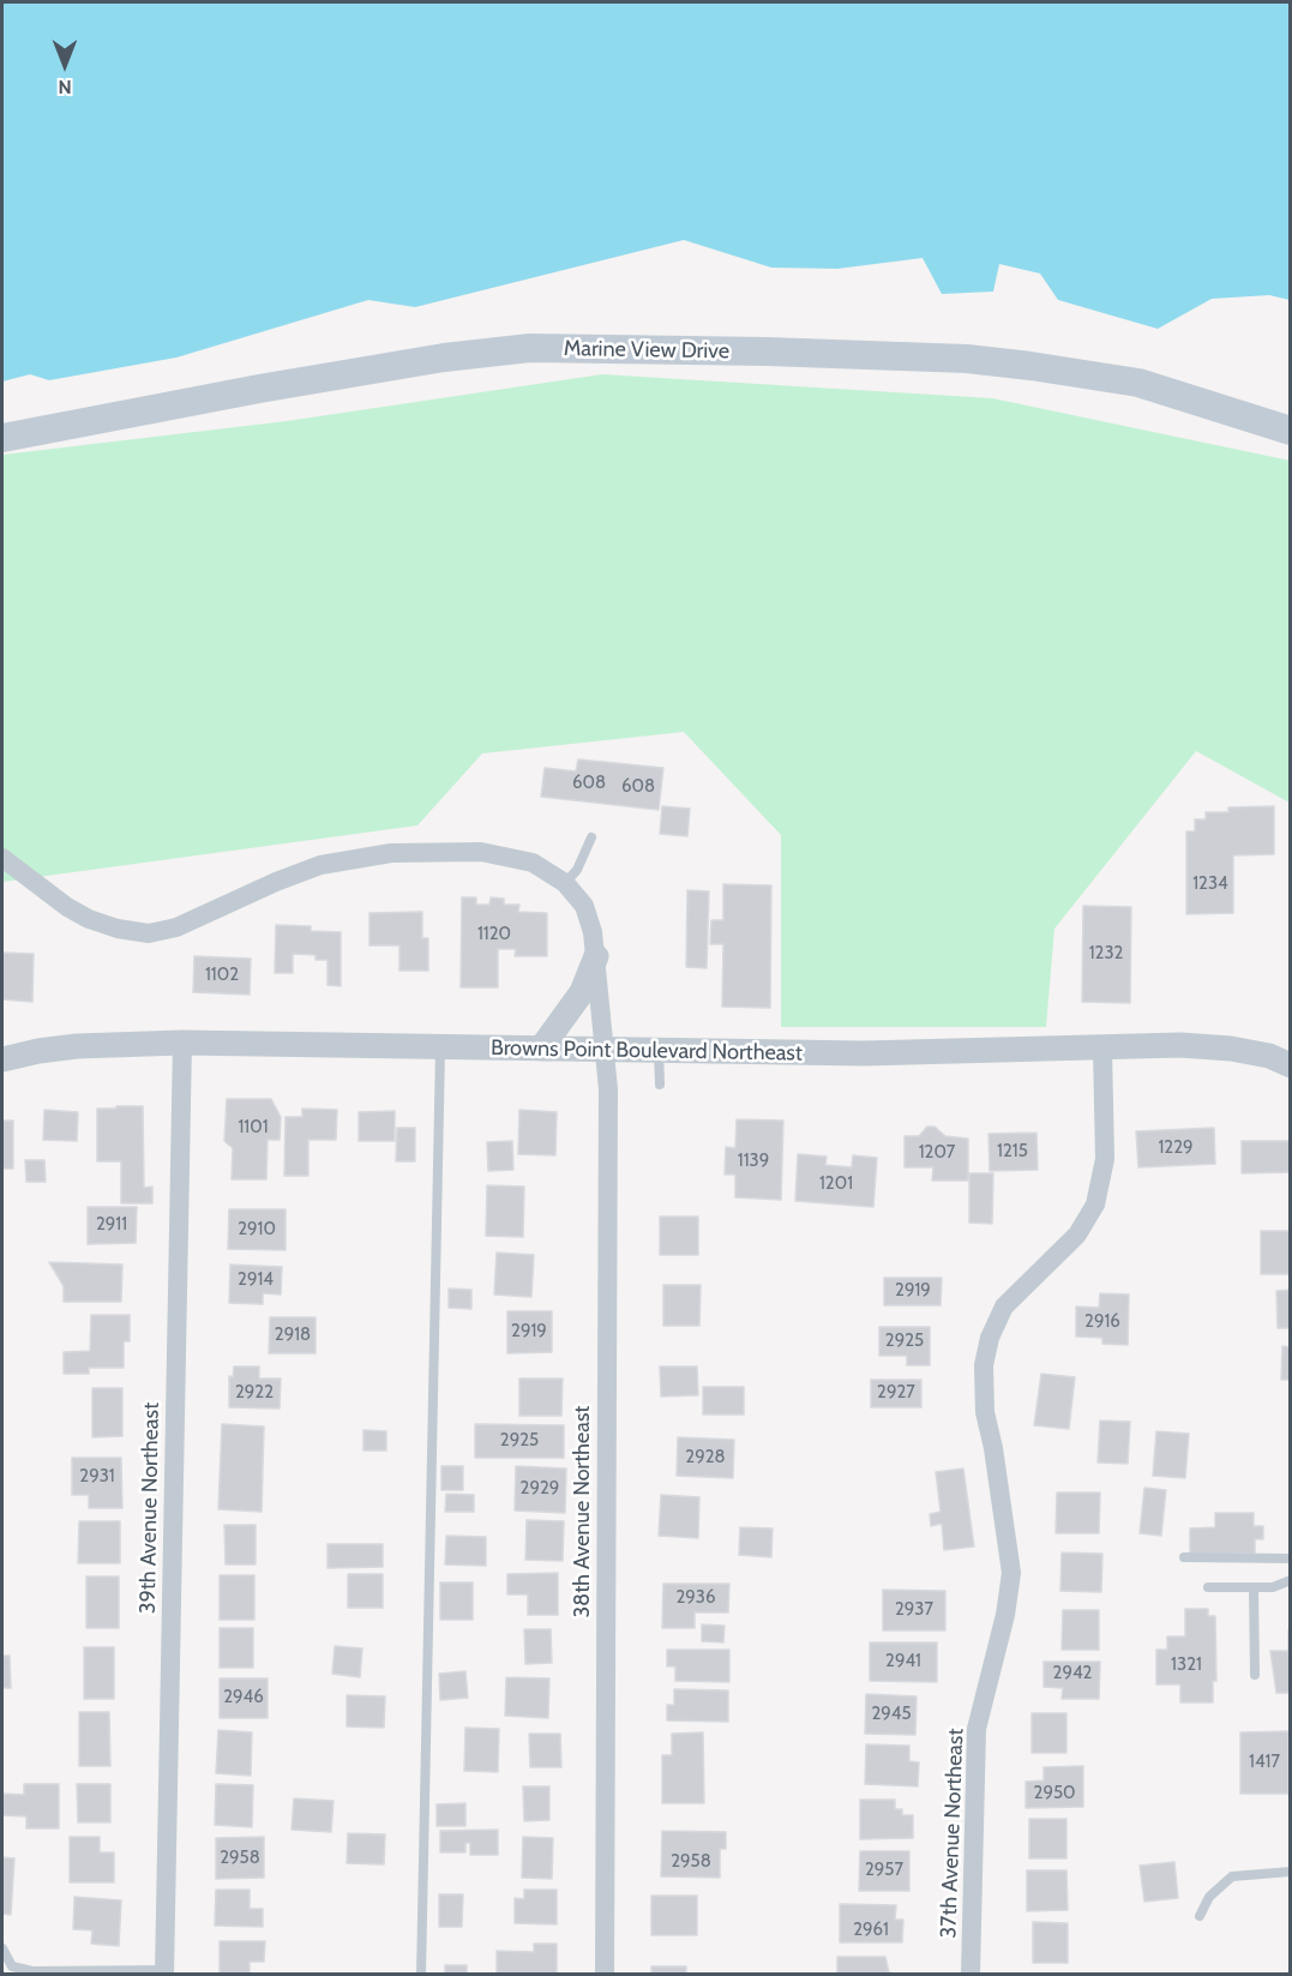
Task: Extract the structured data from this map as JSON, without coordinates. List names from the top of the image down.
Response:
{
  "streets": {
    "main road": ["Marine View Drive"],
    "street": [
      "Browns Point Boulevard Northeast",
      "39th Avenue Northeast",
      "38th Avenue Northeast",
      "37th Avenue Northeast"
    ]
  },
  "crossings": [
    ["Browns Point Boulevard Northeast", "39th Avenue Northeast"],
    ["Browns Point Boulevard Northeast", "38th Avenue Northeast"],
    ["Browns Point Boulevard Northeast", "37th Avenue Northeast"]
  ],
  "house_numbers": [
    "608",
    "608",
    "1234",
    "1120",
    "1232",
    "1102",
    "1101",
    "1229",
    "1215",
    "1207",
    "1139",
    "1201",
    "2911",
    "2910",
    "2914",
    "2919",
    "2916",
    "2919",
    "2918",
    "2925",
    "2922",
    "2927",
    "2925",
    "2928",
    "2931",
    "2929",
    "2936",
    "2937",
    "2941",
    "1321",
    "2942",
    "2946",
    "2945",
    "1417",
    "2950",
    "2958",
    "2958",
    "2957",
    "2961"
  ],
  "north": "bottom"
}
